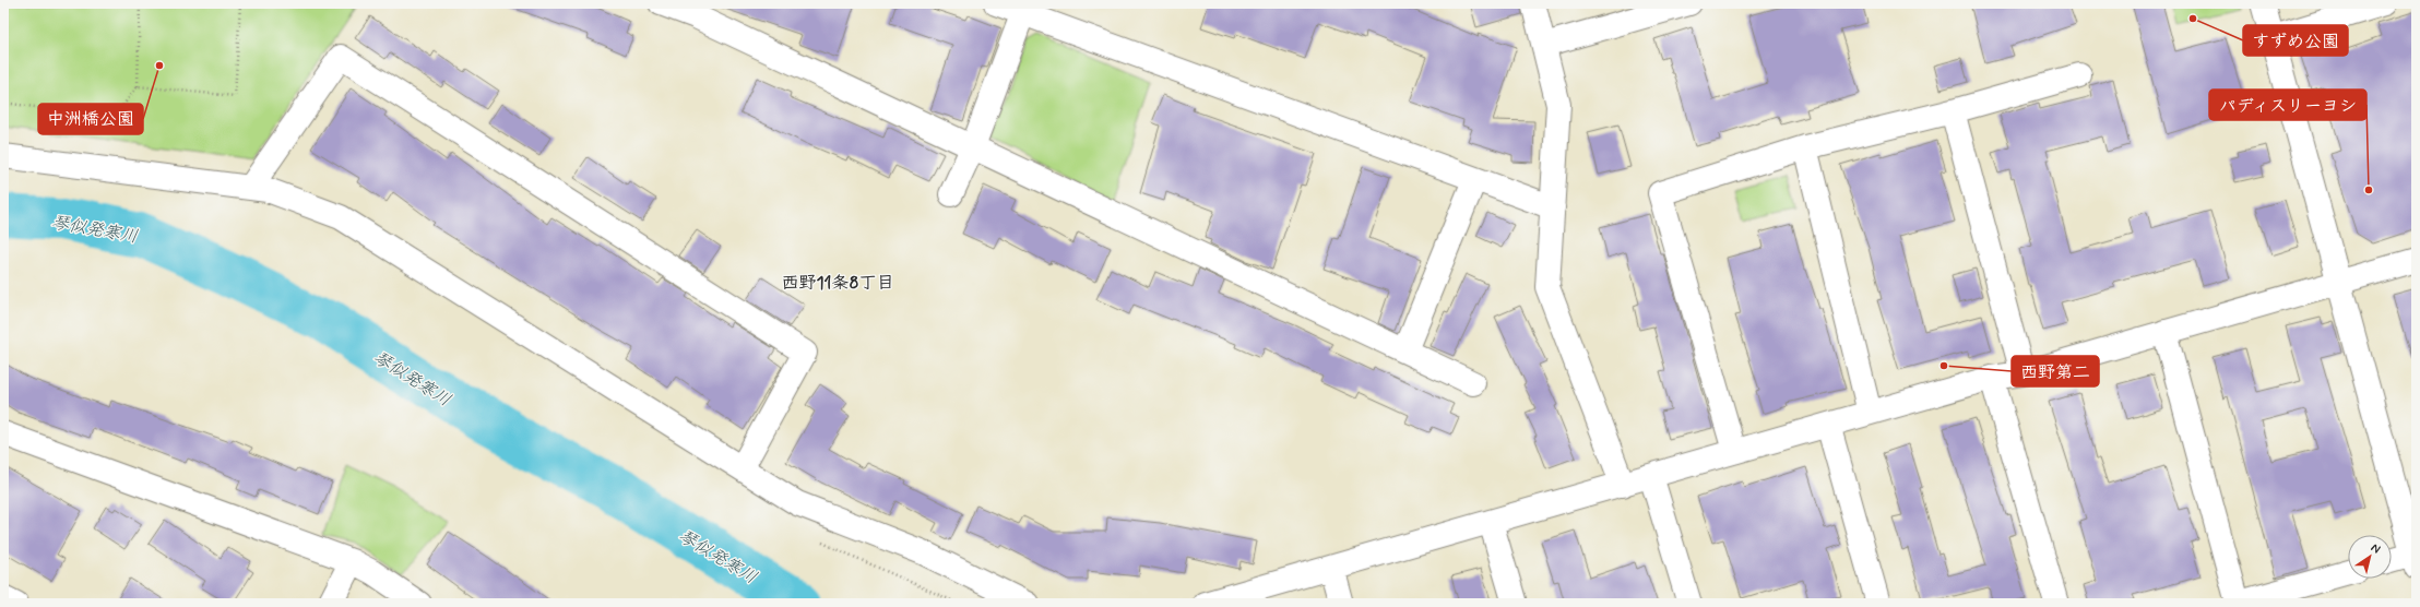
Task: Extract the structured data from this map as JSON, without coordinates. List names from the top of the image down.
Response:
{
  "districts": ["西野11条8丁目"],
  "water": ["琴似発寒川"],
  "places": [
    "すずめ公園",
    "中洲橋公園",
    "パディスリーヨシ",
    "西野第二"
  ],
  "north": "top right"
}
